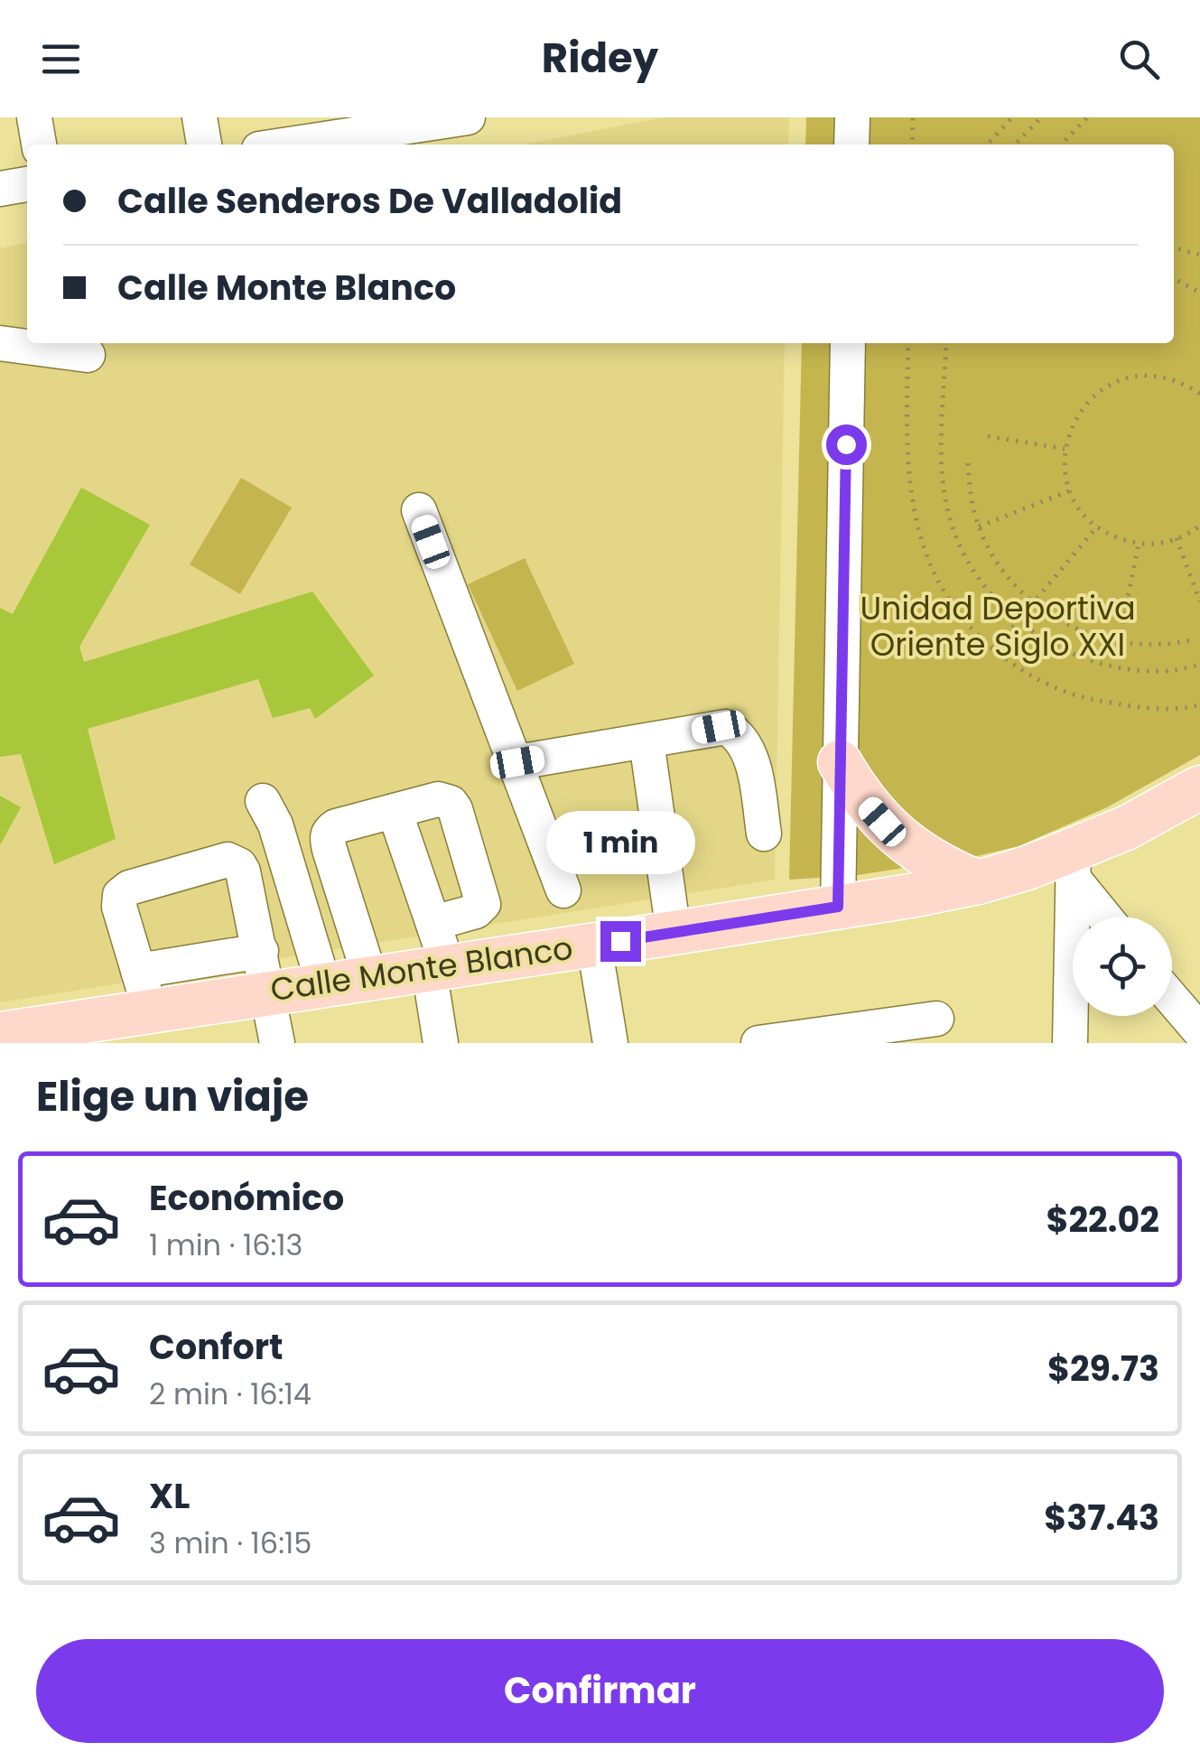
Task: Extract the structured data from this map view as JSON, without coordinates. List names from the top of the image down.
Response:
{
  "streets": {
    "main road": ["Calle Monte Blanco"]
  },
  "parks": ["Unidad Deportiva Oriente Siglo XXI"],
  "page": {
    "header": "Ridey",
    "banner": ["Calle Senderos De Valladolid", "Calle Monte Blanco"],
    "bubble": "1 min",
    "heading": "Elige un viaje",
    "list": [
      {
        "name": "Económico",
        "note": "1 min · 16:13",
        "value": "$22.02"
      },
      {
        "name": "Confort",
        "note": "2 min · 16:14",
        "value": "$29.73"
      },
      {
        "name": "XL",
        "note": "3 min · 16:15",
        "value": "$37.43"
      }
    ],
    "buttons": "Confirmar"
  }
}
